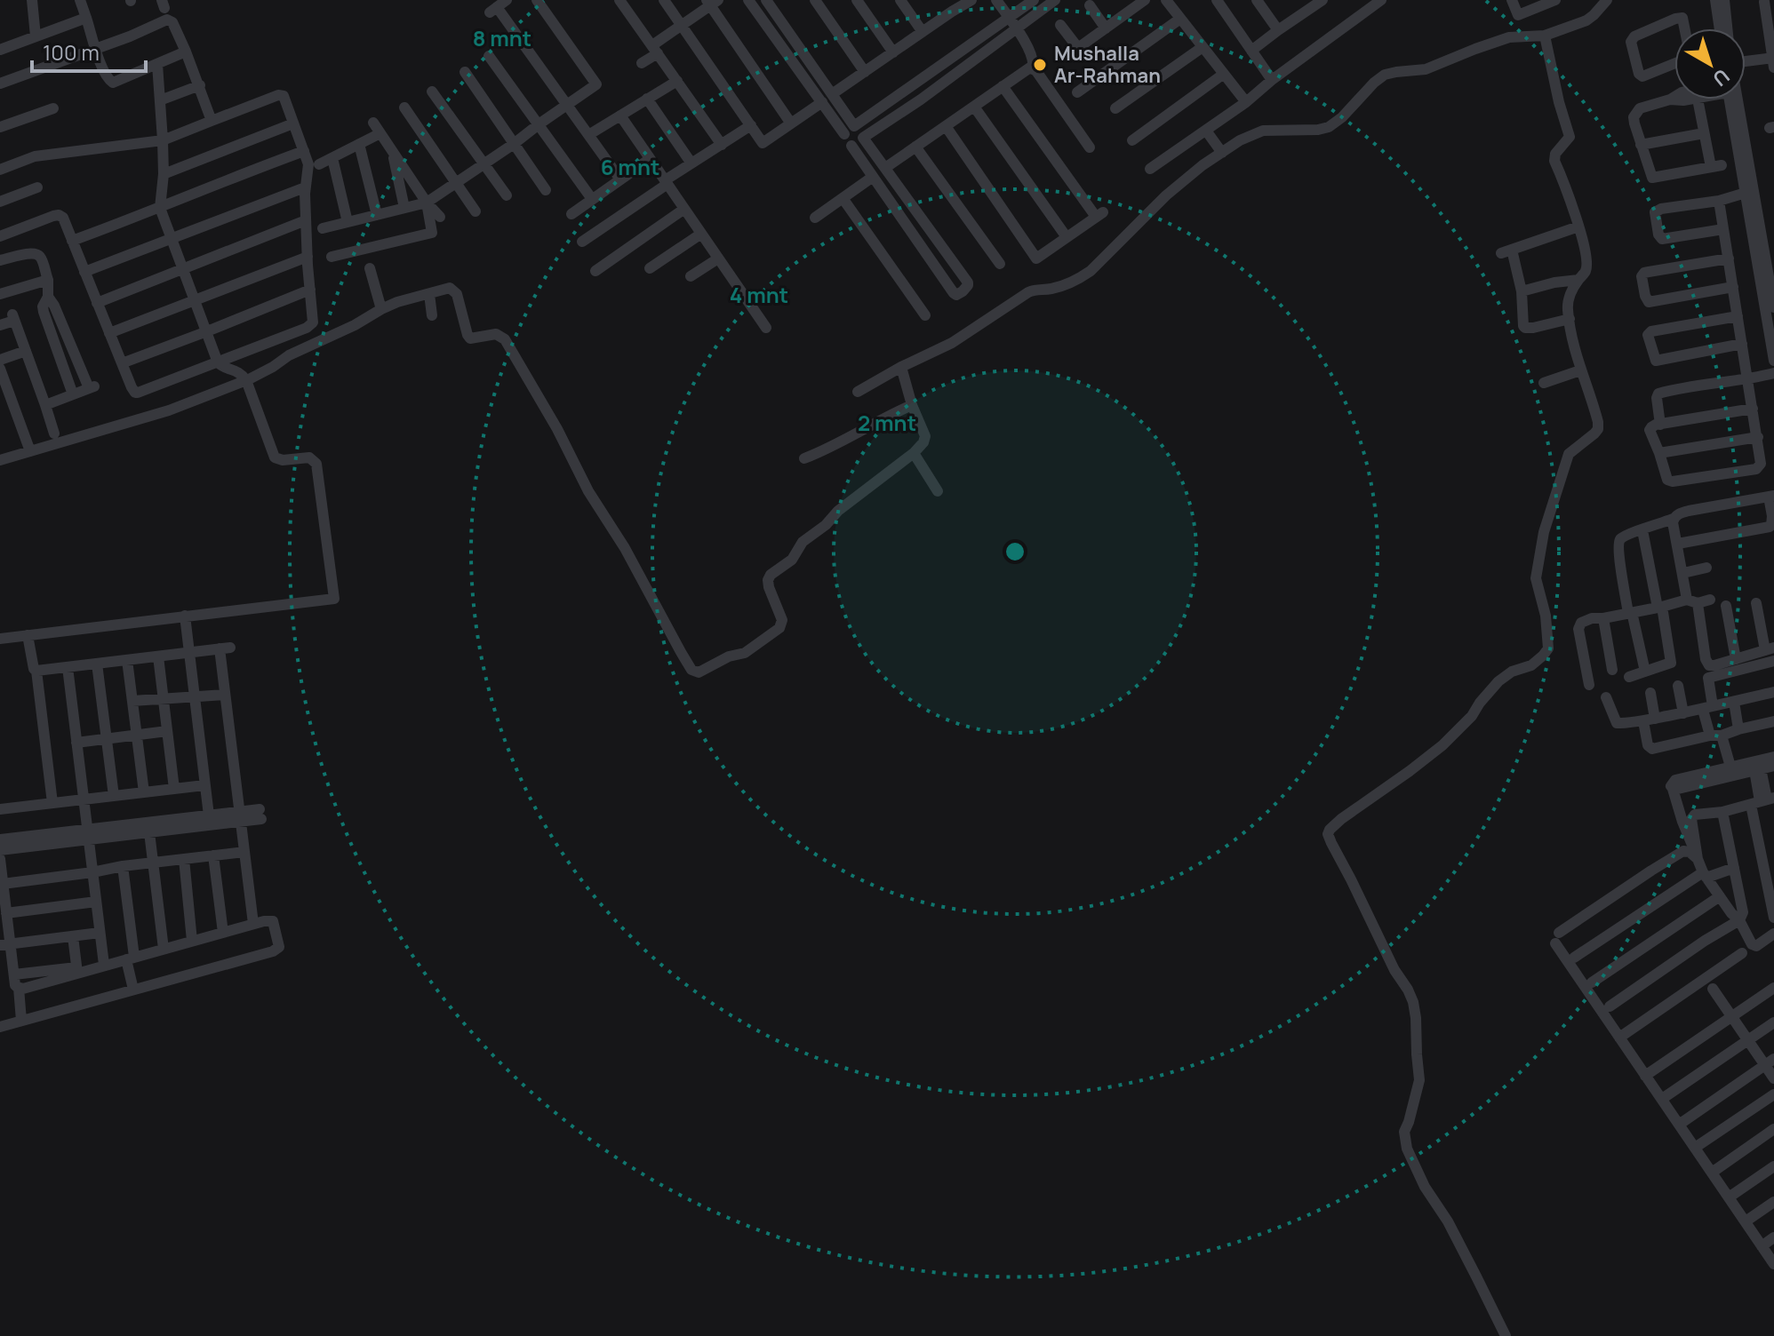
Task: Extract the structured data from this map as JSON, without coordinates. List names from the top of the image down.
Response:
{
  "places": ["Mushalla Ar-Rahman"],
  "scale_bar": "100 m",
  "north": "bottom right",
  "rings": [
    "8 mnt",
    "6 mnt",
    "4 mnt",
    "2 mnt"
  ]
}
